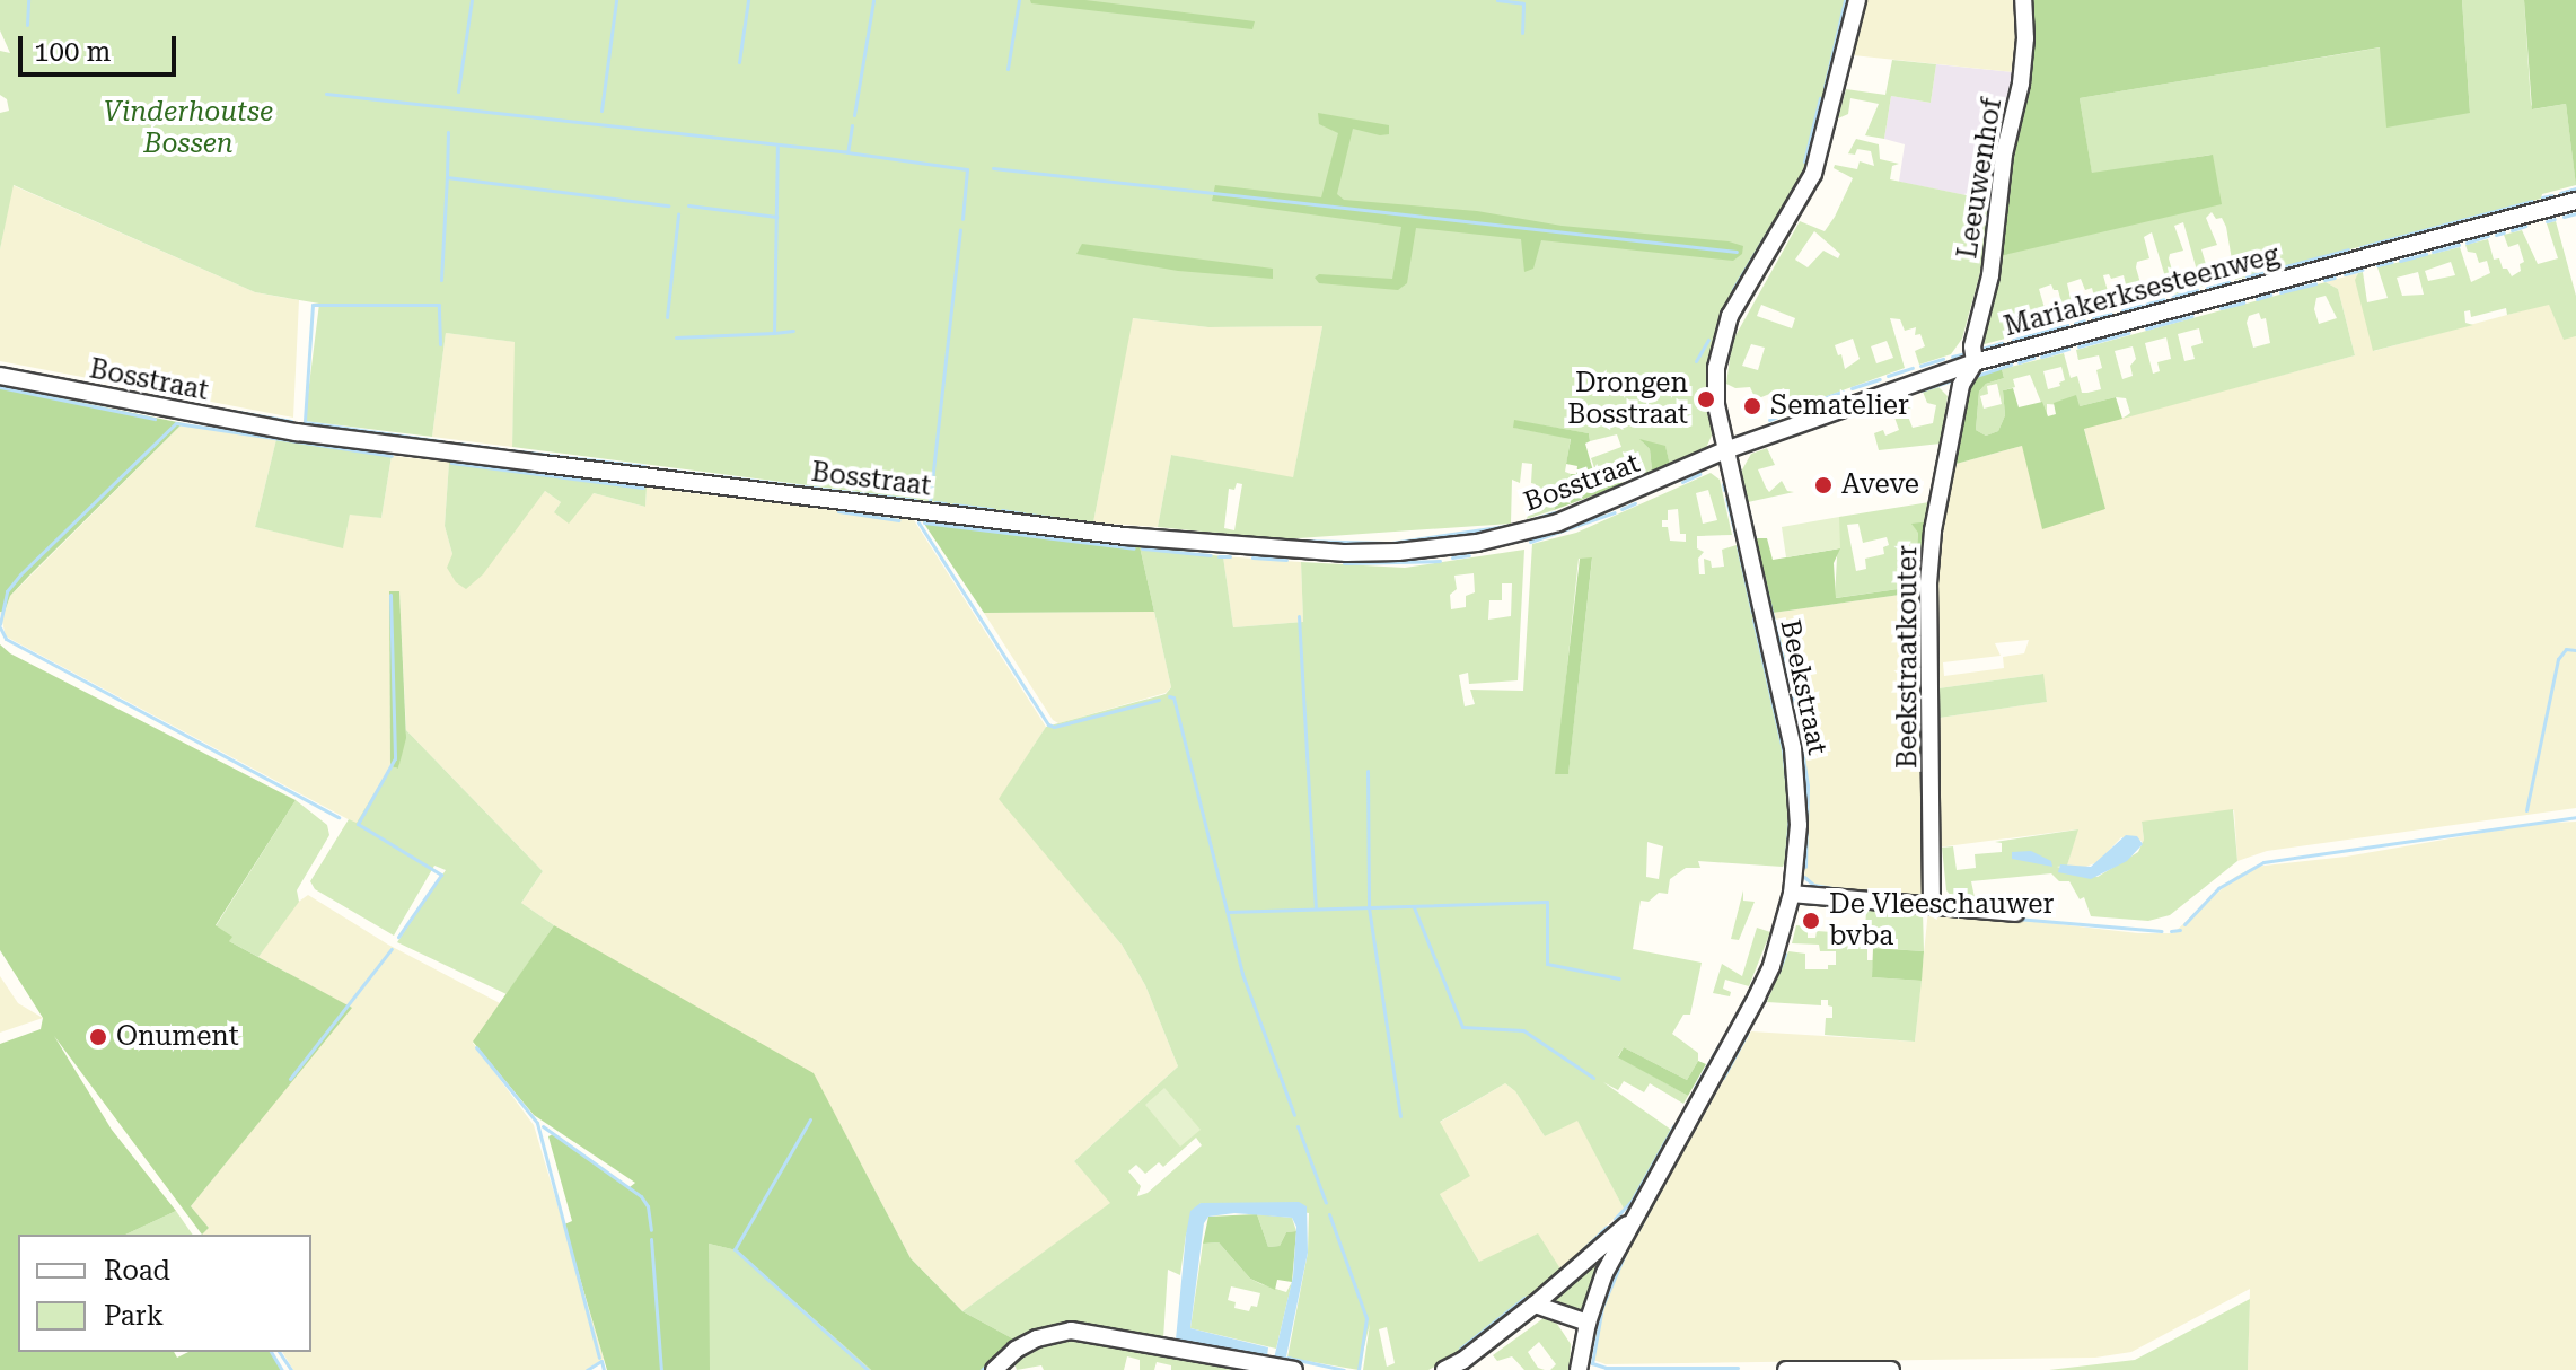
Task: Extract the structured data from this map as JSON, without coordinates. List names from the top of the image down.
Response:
{
  "streets": {
    "street": [
      "Leeuwenhof",
      "Mariakerksesteenweg",
      "Bosstraat",
      "Beekstraatkouter",
      "Beekstraat"
    ]
  },
  "crossings": [
    ["Leeuwenhof", "Mariakerksesteenweg"],
    ["Leeuwenhof", "Beekstraatkouter"],
    ["Mariakerksesteenweg", "Bosstraat"],
    ["Mariakerksesteenweg", "Beekstraatkouter"],
    ["Mariakerksesteenweg", "Beekstraat"],
    ["Bosstraat", "Beekstraat"]
  ],
  "parks": ["Vinderhoutse Bossen"],
  "places": [
    "Drongen Bosstraat",
    "Sematelier",
    "Aveve",
    "De Vleeschauwer bvba",
    "Onument"
  ],
  "legend": ["Road", "Park"],
  "scale_bar": "100 m"
}
